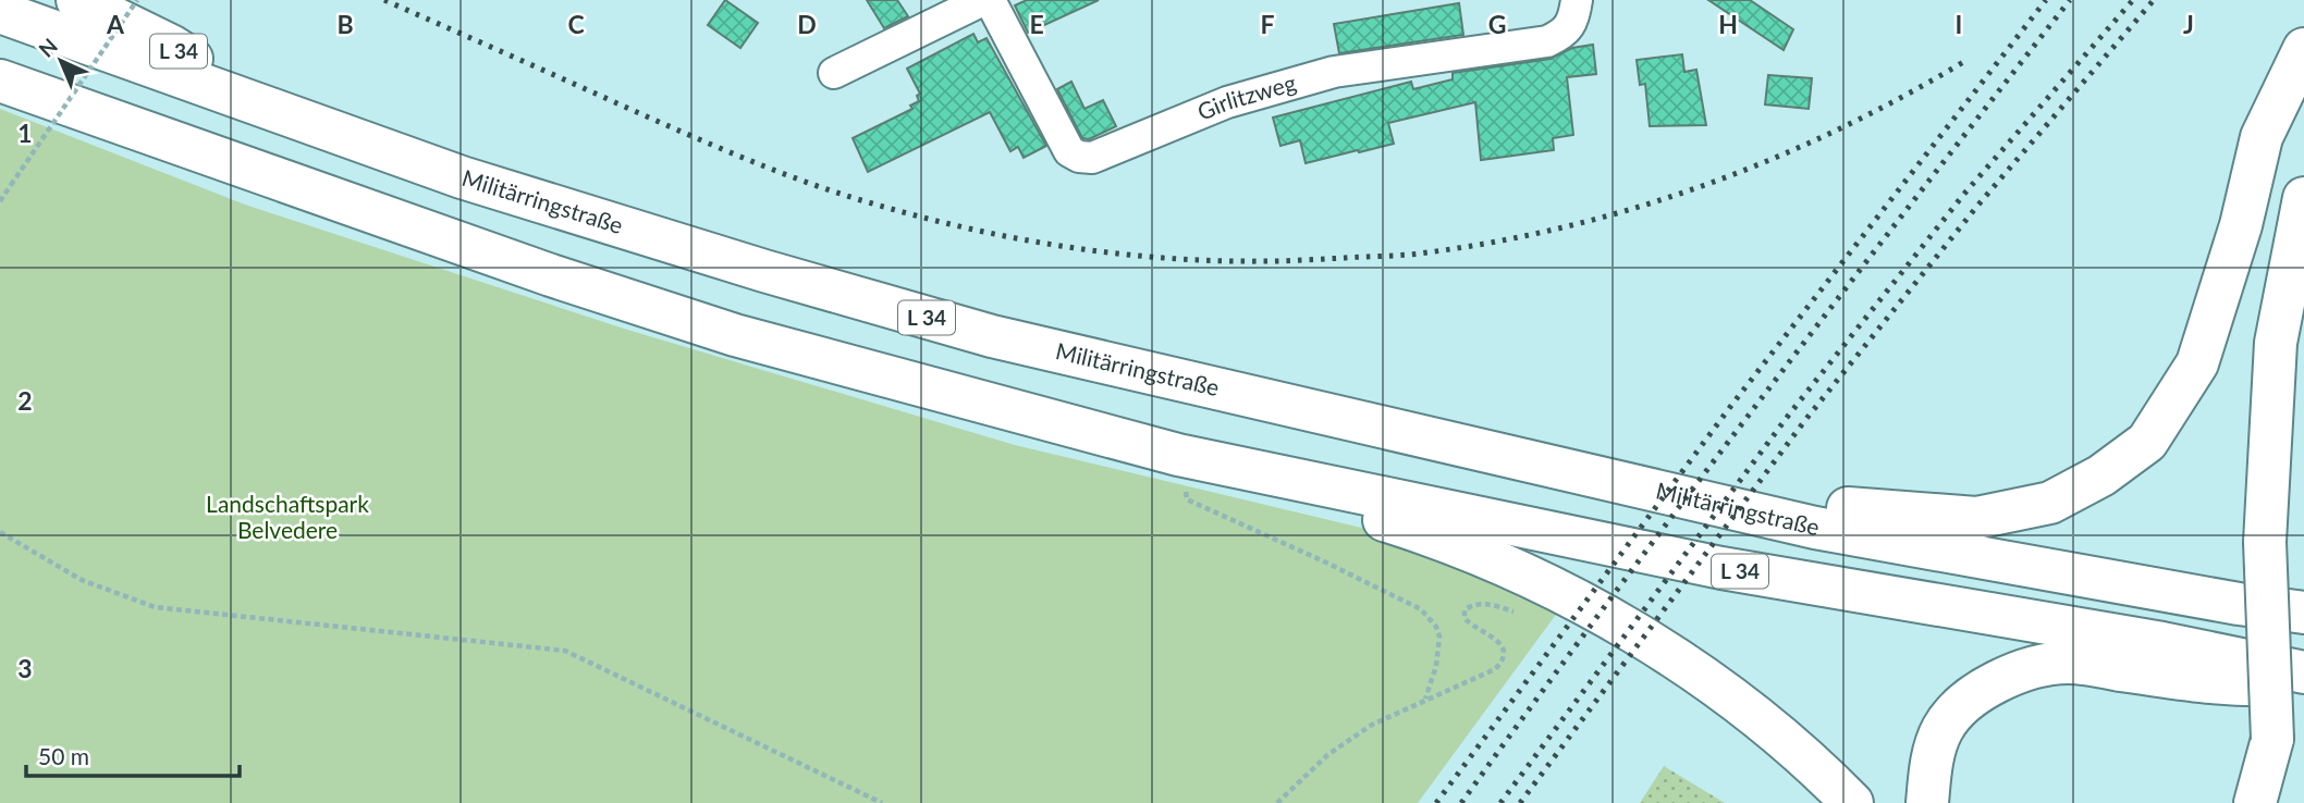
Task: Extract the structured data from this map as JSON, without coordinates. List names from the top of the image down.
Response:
{
  "streets": {
    "main road": ["L 34", "Militärringstraße"],
    "street": ["Girlitzweg"]
  },
  "crossings": [
    ["L 34", "Militärringstraße"]
  ],
  "parks": ["Landschaftspark Belvedere"],
  "scale_bar": "50 m",
  "north": "top left",
  "grid": {
    "columns": [
      "A",
      "B",
      "C",
      "D",
      "E",
      "F",
      "G",
      "H",
      "I",
      "J"
    ],
    "rows": ["1", "2", "3"]
  }
}
